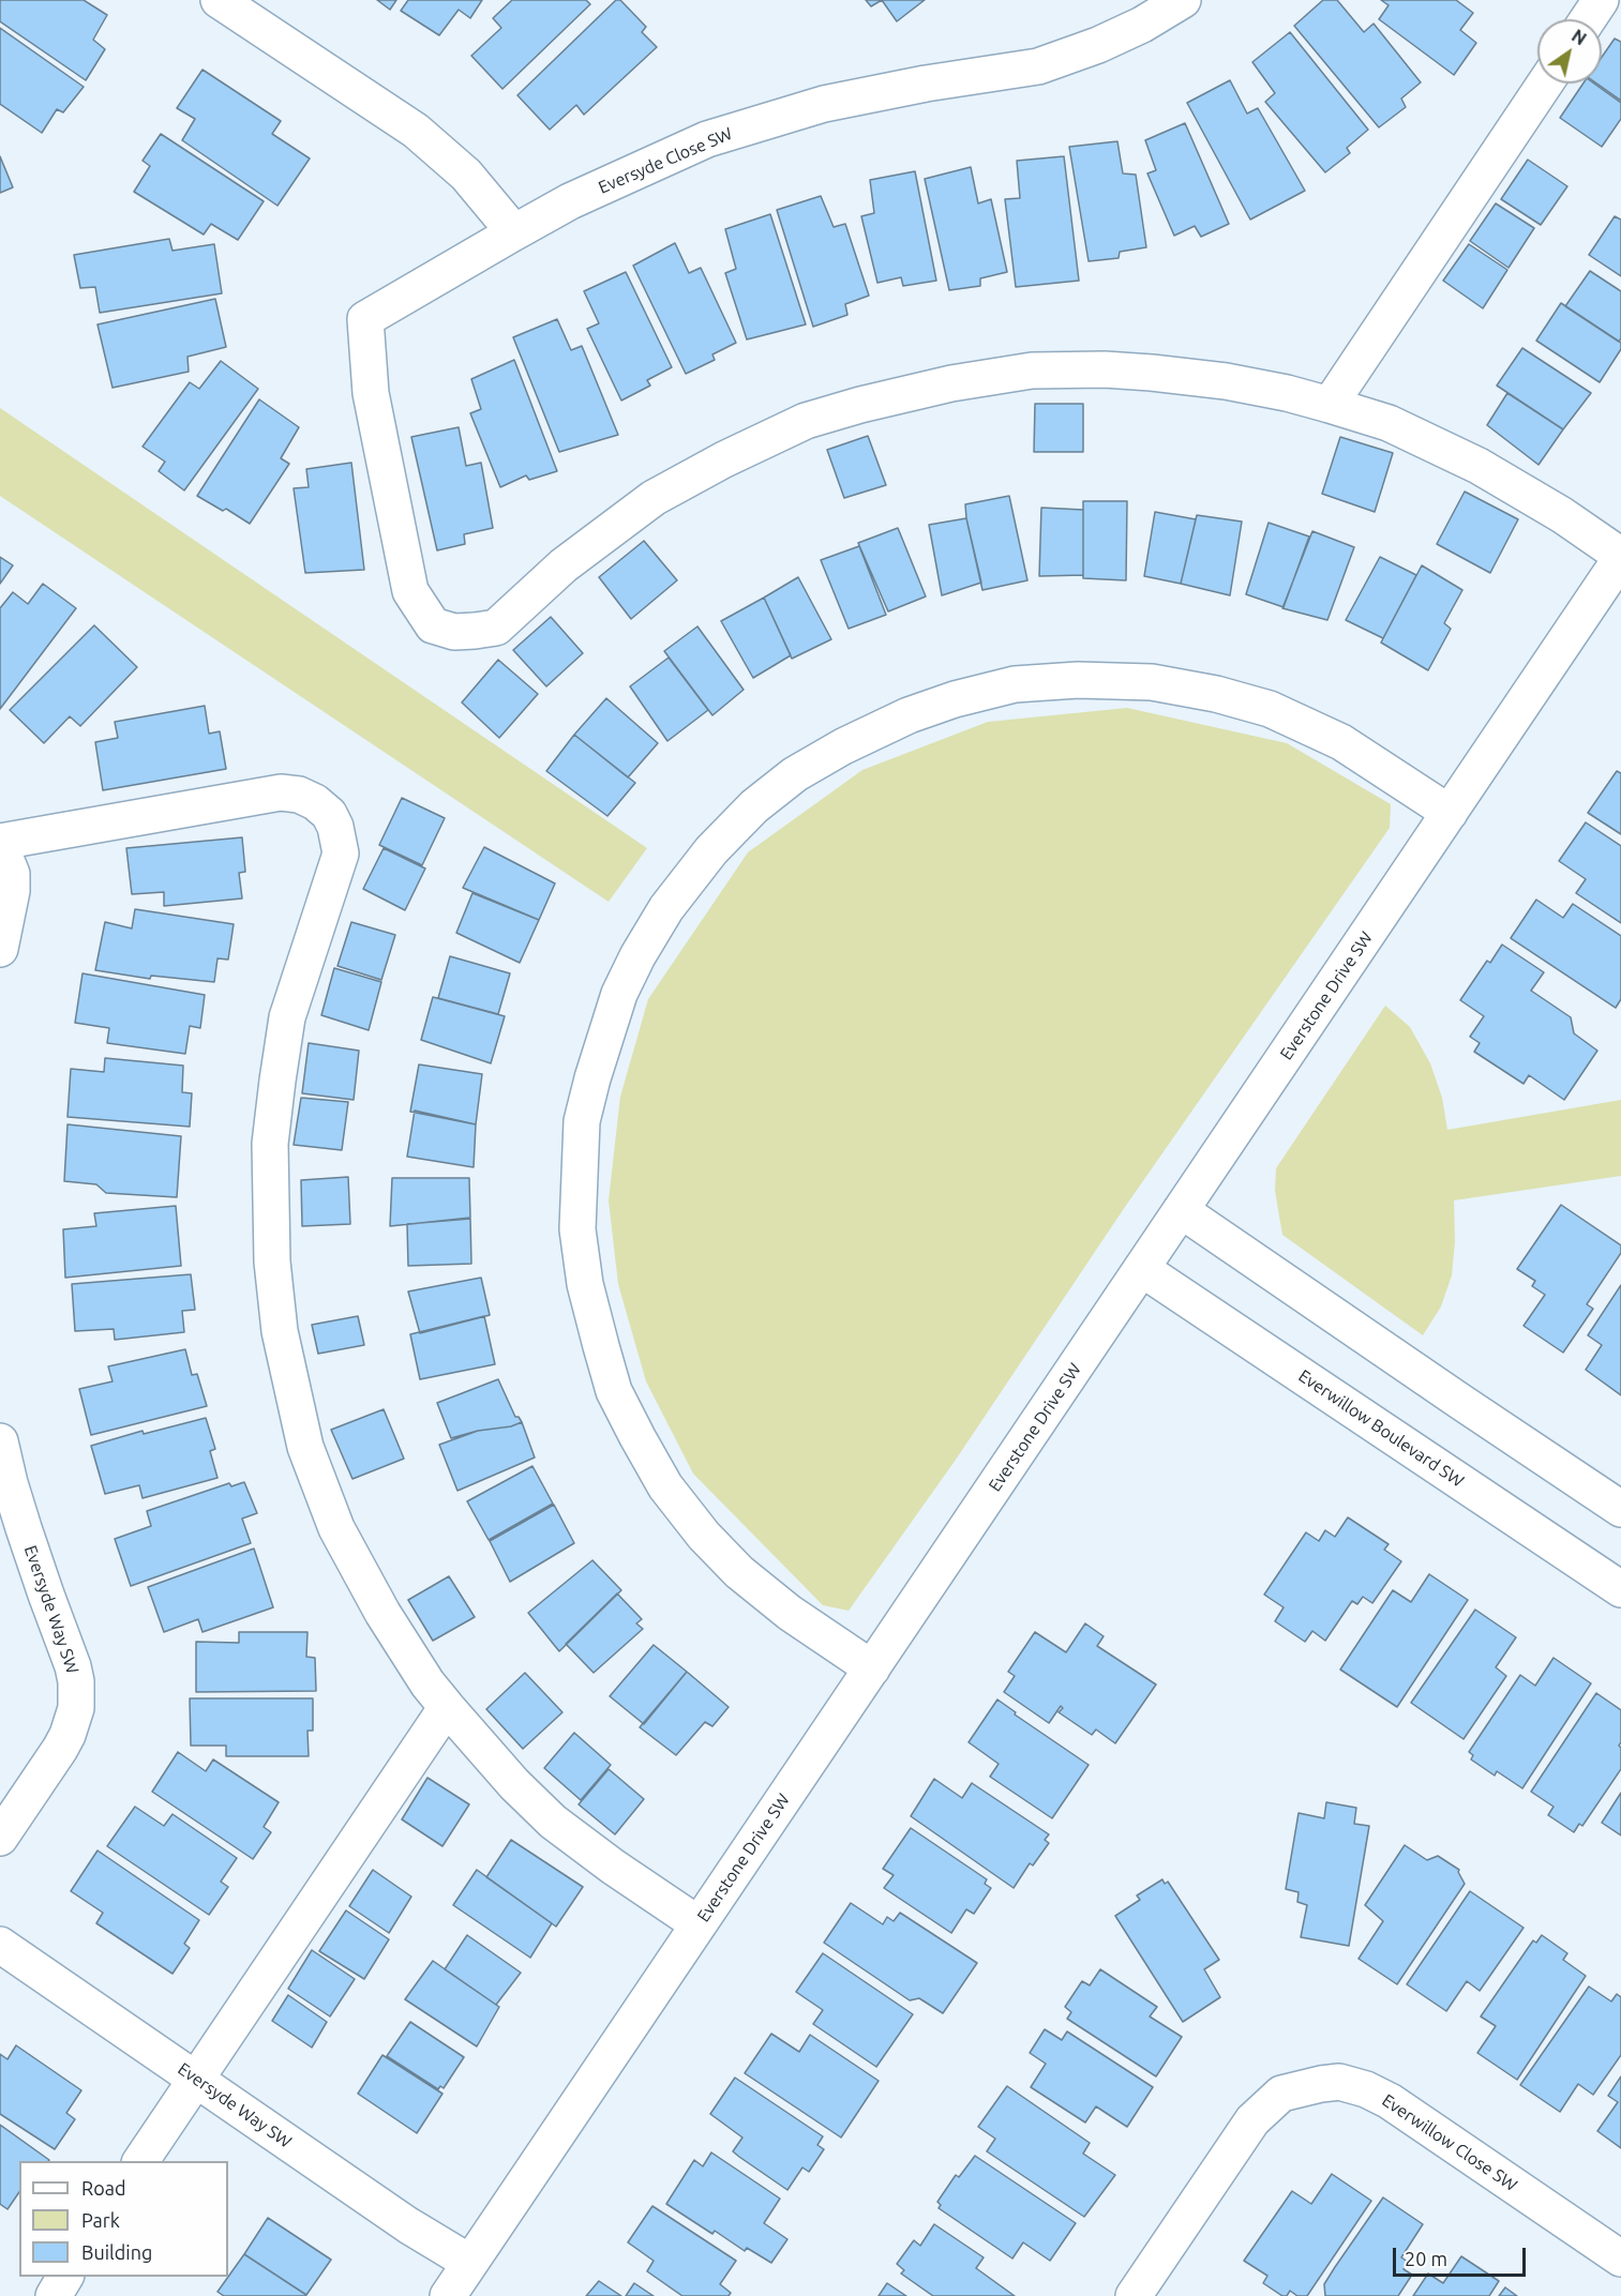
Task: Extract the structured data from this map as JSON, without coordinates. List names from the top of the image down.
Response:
{
  "streets": {
    "street": [
      "Eversyde Close SW",
      "Everstone Drive SW",
      "Everwillow Boulevard SW",
      "Eversyde Way SW",
      "Everwillow Close SW"
    ]
  },
  "crossings": [
    ["Everstone Drive SW", "Everwillow Boulevard SW"],
    ["Everstone Drive SW", "Eversyde Way SW"]
  ],
  "legend": ["Road", "Park", "Building"],
  "scale_bar": "20 m",
  "north": "top right"
}
